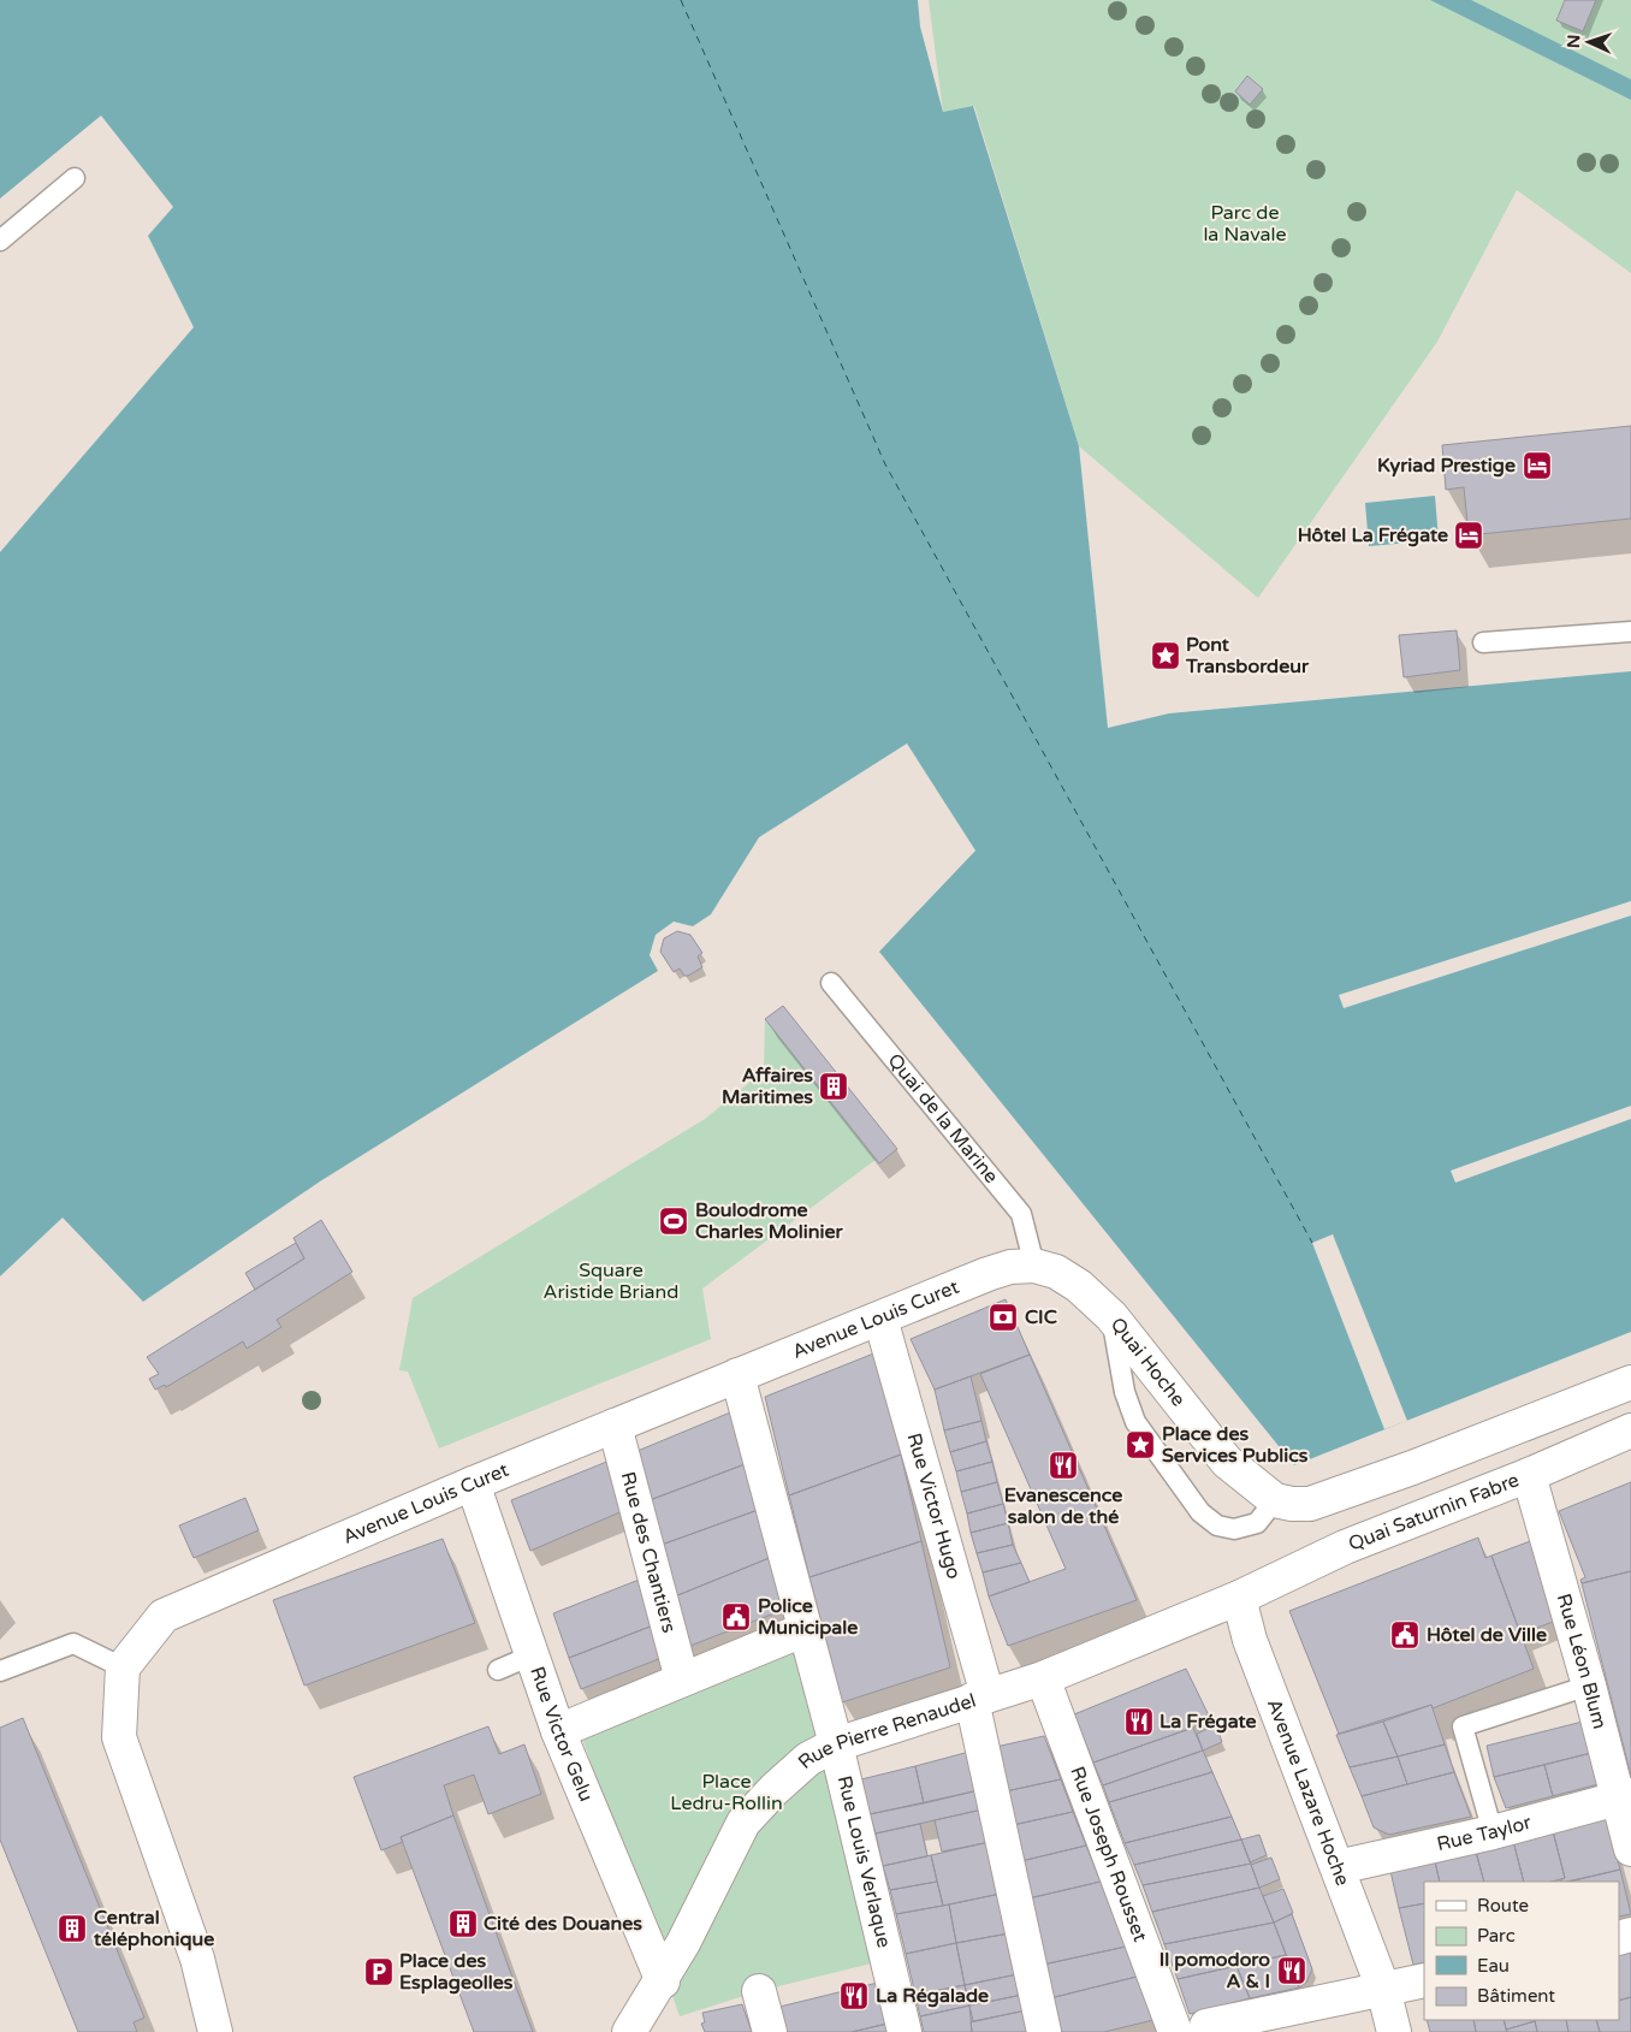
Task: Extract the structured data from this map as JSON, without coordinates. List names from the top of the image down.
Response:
{
  "streets": {
    "street": [
      "Avenue Louis Curet",
      "Quai Hoche",
      "Rue Victor Hugo",
      "Quai Saturnin Fabre",
      "Rue des Chantiers",
      "Rue Léon Blum",
      "Rue Pierre Renaudel",
      "Rue Victor Gelu",
      "Avenue Lazare Hoche",
      "Rue Taylor",
      "Rue Joseph Rousset",
      "Rue Louis Verlaque"
    ],
    "lane": ["Quai de la Marine"]
  },
  "crossings": [
    ["Quai de la Marine", "Avenue Louis Curet"],
    ["Quai de la Marine", "Quai Hoche"],
    ["Avenue Louis Curet", "Quai Hoche"],
    ["Avenue Louis Curet", "Rue Victor Hugo"],
    ["Avenue Louis Curet", "Rue des Chantiers"],
    ["Avenue Louis Curet", "Rue Victor Gelu"],
    ["Avenue Louis Curet", "Rue Louis Verlaque"],
    ["Rue Victor Hugo", "Rue Pierre Renaudel"],
    ["Quai Saturnin Fabre", "Rue Léon Blum"],
    ["Quai Saturnin Fabre", "Rue Pierre Renaudel"],
    ["Quai Saturnin Fabre", "Avenue Lazare Hoche"],
    ["Rue Léon Blum", "Rue Taylor"],
    ["Rue Pierre Renaudel", "Rue Victor Gelu"],
    ["Rue Pierre Renaudel", "Avenue Lazare Hoche"],
    ["Rue Pierre Renaudel", "Rue Joseph Rousset"],
    ["Rue Pierre Renaudel", "Rue Louis Verlaque"],
    ["Avenue Lazare Hoche", "Rue Taylor"]
  ],
  "parks": ["Parc de la Navale", "Square Aristide Briand", "Place Ledru-Rollin"],
  "places": {
    "hotel": ["Kyriad Prestige", "Hôtel La Frégate"],
    "place": ["Pont Transbordeur", "Place des Services Publics"],
    "building": ["Affaires Maritimes", "Cité des Douanes", "Central téléphonique"],
    "sports": ["Boulodrome Charles Molinier"],
    "bank": ["CIC"],
    "restaurant": [
      "Evanescence salon de thé",
      "La Frégate",
      "Il pomodoro A & I",
      "La Régalade"
    ],
    "public building": ["Police Municipale", "Hôtel de Ville"],
    "parking": ["Place des Esplageolles"]
  },
  "legend": [
    "Route",
    "Parc",
    "Eau",
    "Bâtiment"
  ],
  "north": "left"
}
